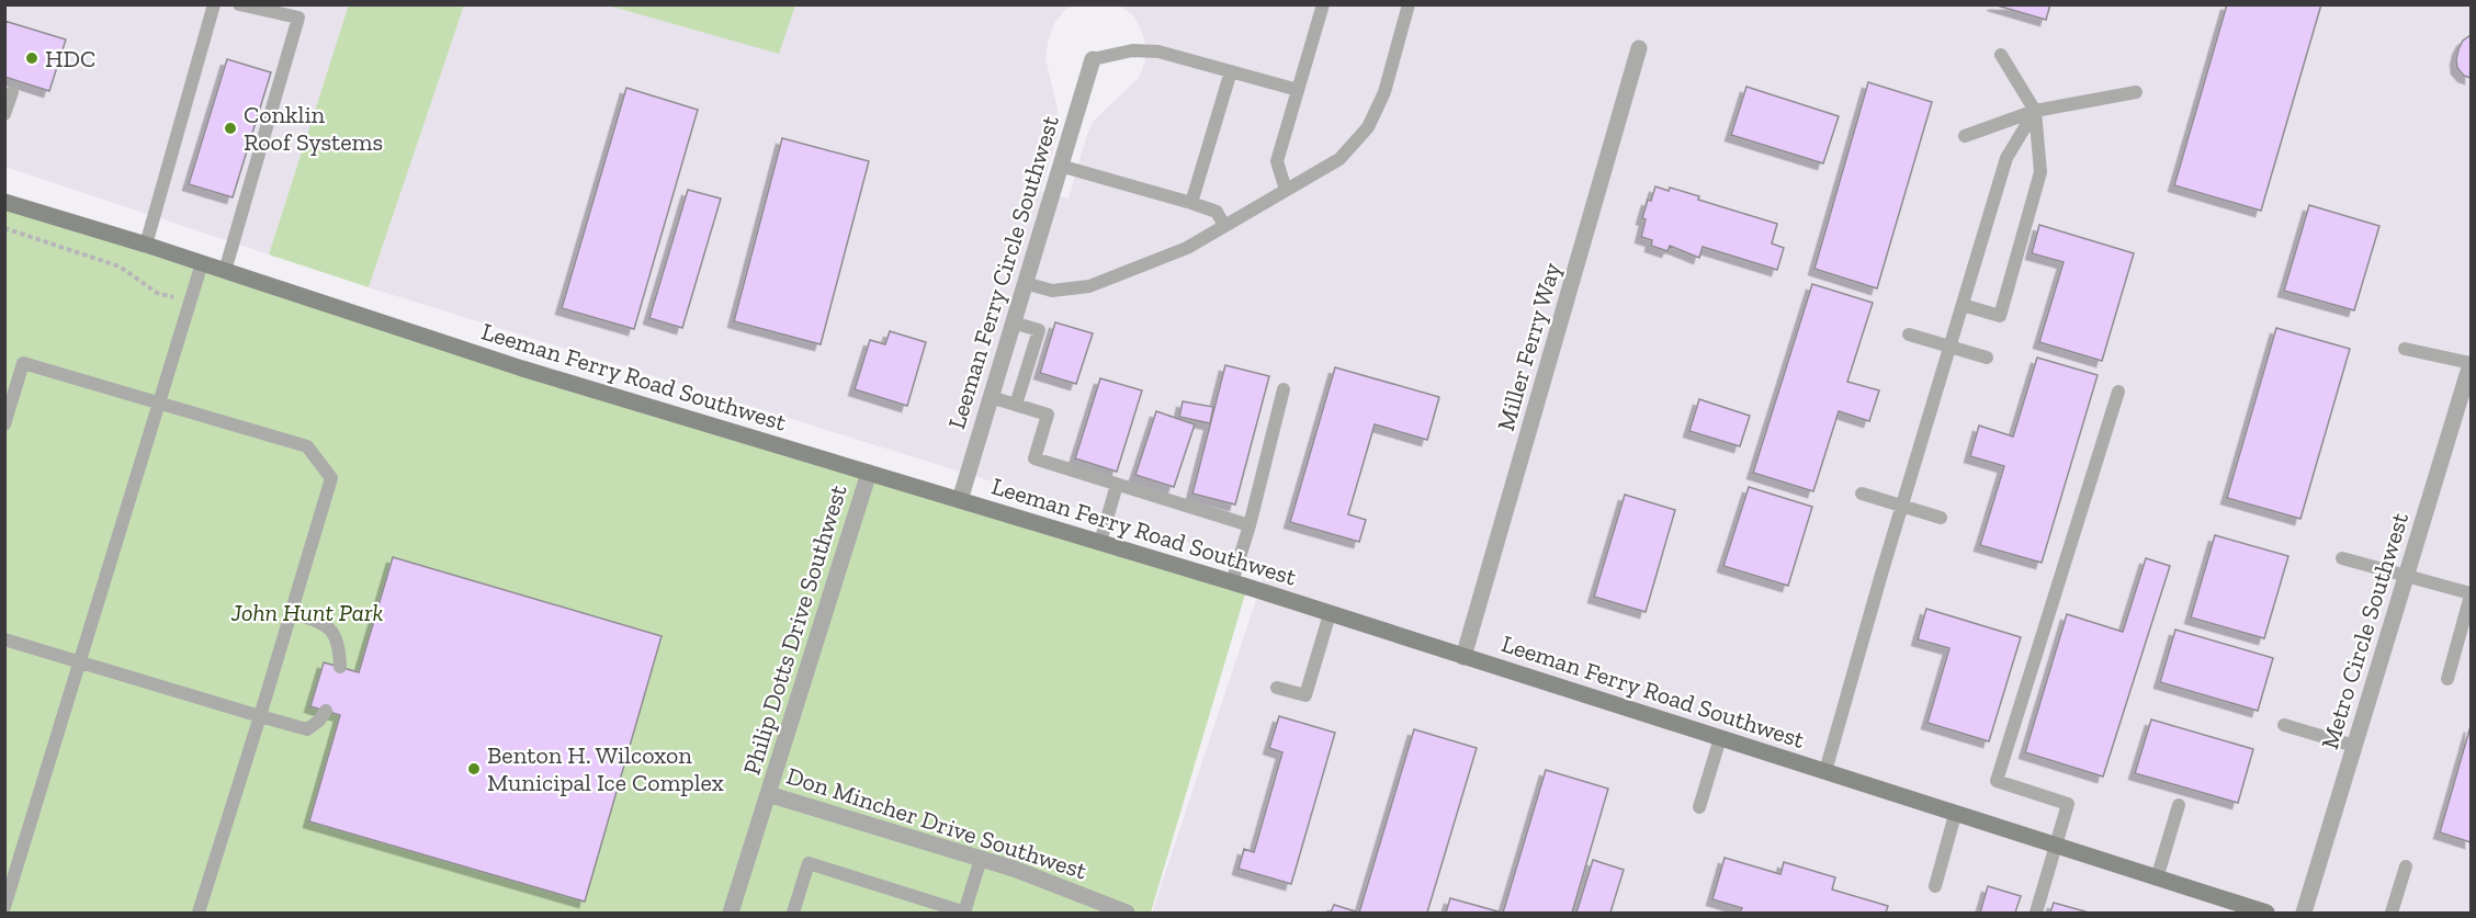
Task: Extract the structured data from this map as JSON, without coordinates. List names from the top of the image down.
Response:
{
  "streets": {
    "street": [
      "Leeman Ferry Circle Southwest",
      "Miller Ferry Way",
      "Leeman Ferry Road Southwest",
      "Philip Dotts Drive Southwest",
      "Metro Circle Southwest",
      "Don Mincher Drive Southwest"
    ]
  },
  "crossings": [
    ["Leeman Ferry Circle Southwest", "Leeman Ferry Road Southwest"],
    ["Miller Ferry Way", "Leeman Ferry Road Southwest"],
    ["Leeman Ferry Road Southwest", "Philip Dotts Drive Southwest"],
    ["Philip Dotts Drive Southwest", "Don Mincher Drive Southwest"]
  ],
  "parks": ["John Hunt Park"],
  "places": ["HDC", "Conklin Roof Systems", "Benton H. Wilcoxon Municipal Ice Complex"]
}
